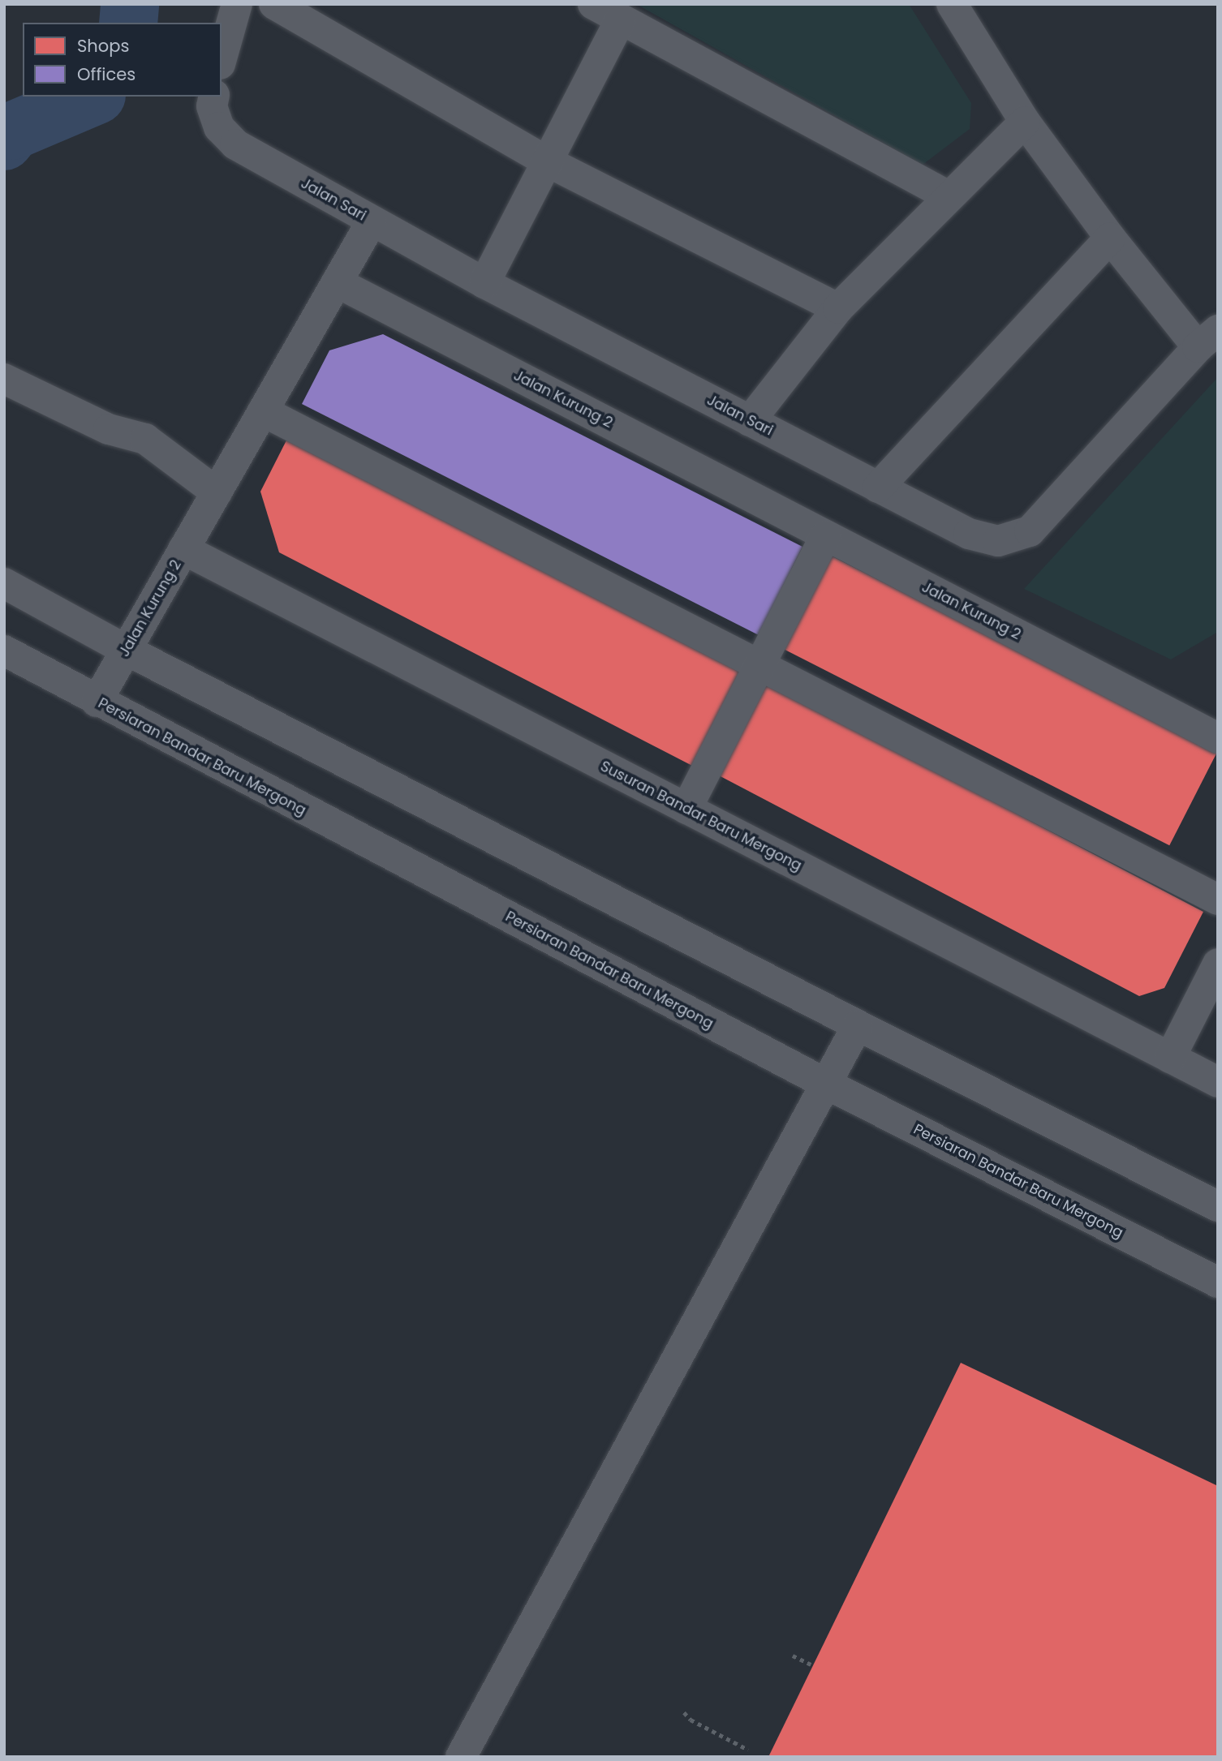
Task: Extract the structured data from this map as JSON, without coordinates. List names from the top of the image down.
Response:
{
  "streets": {
    "street": [
      "Jalan Sari",
      "Jalan Kurung 2",
      "Persiaran Bandar Baru Mergong",
      "Susuran Bandar Baru Mergong"
    ]
  },
  "crossings": [
    ["Jalan Kurung 2", "Persiaran Bandar Baru Mergong"],
    ["Jalan Kurung 2", "Susuran Bandar Baru Mergong"]
  ],
  "legend": ["Shops", "Offices"]
}
